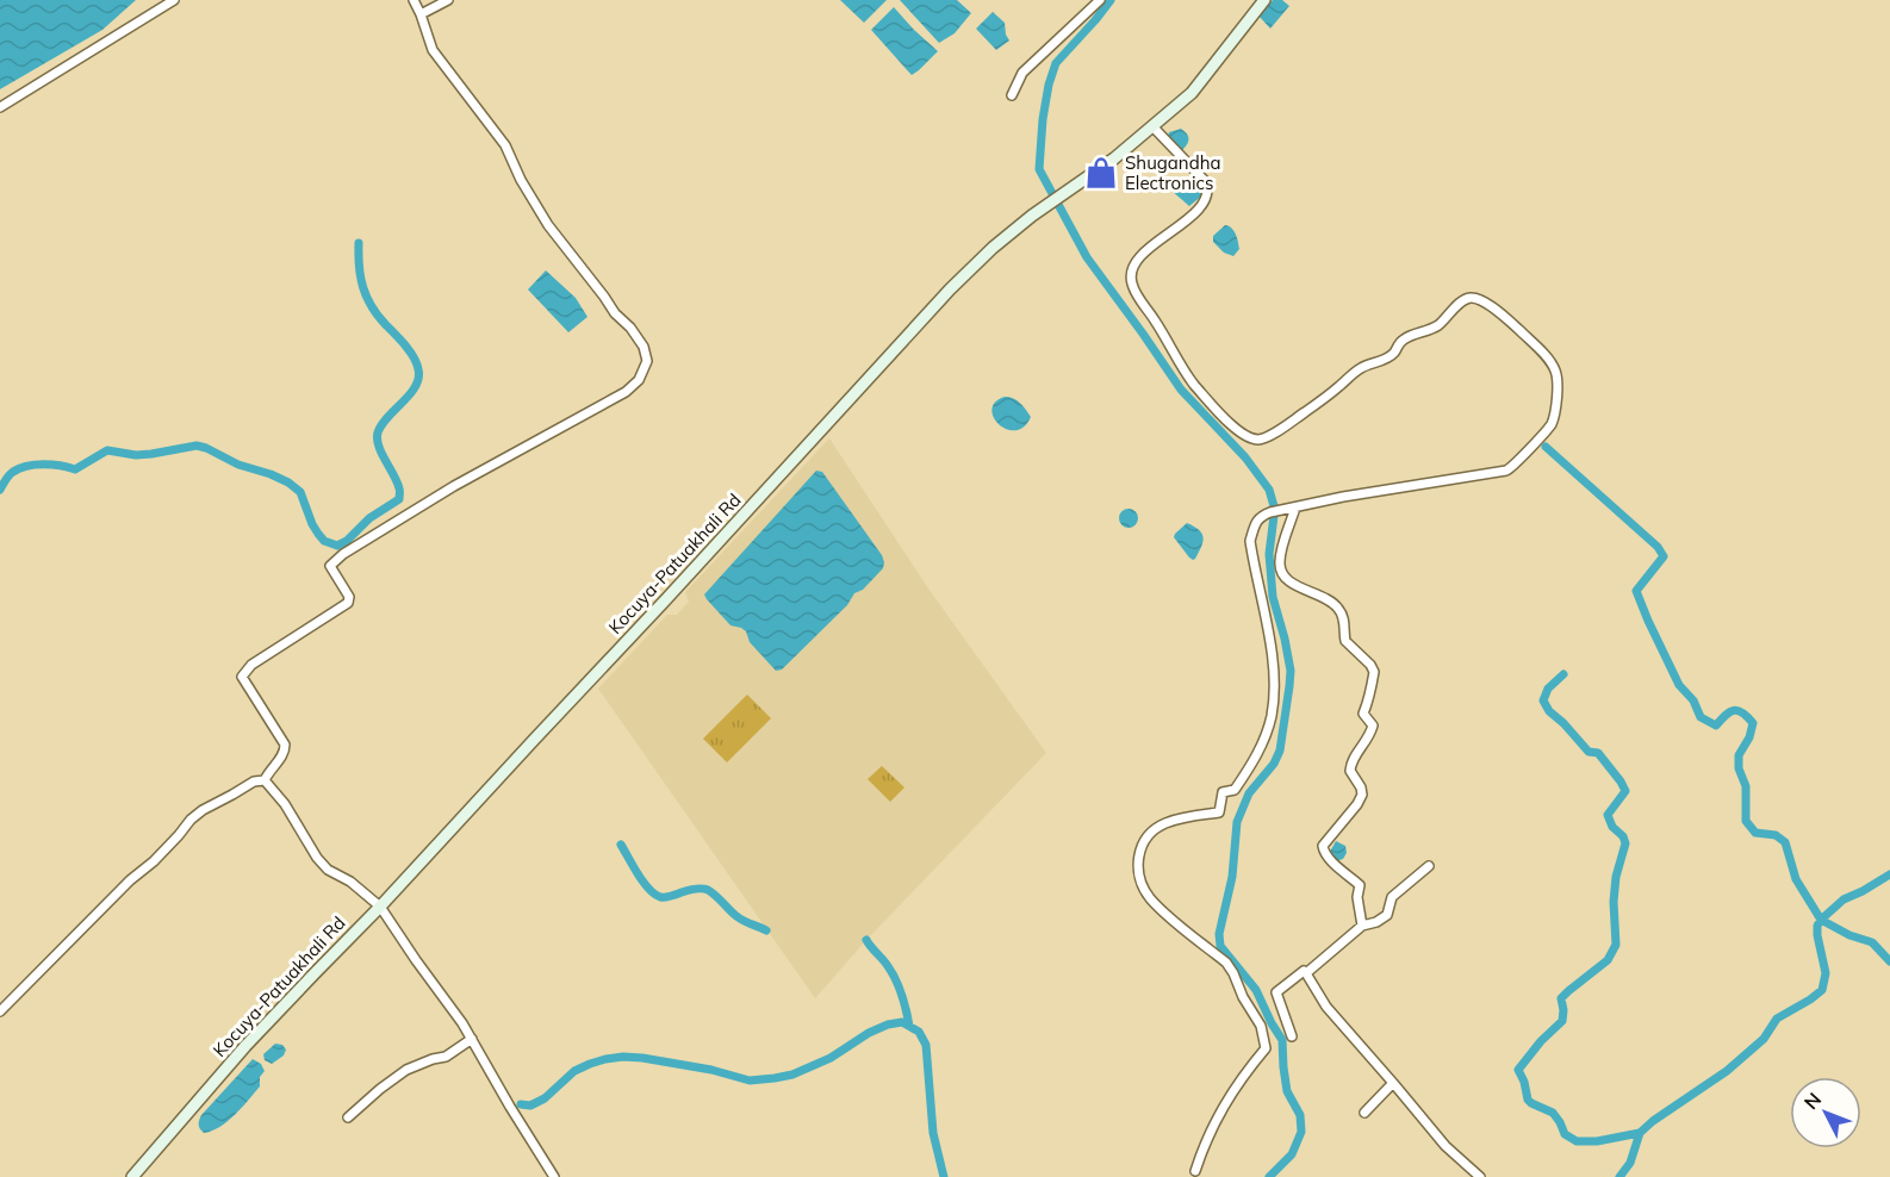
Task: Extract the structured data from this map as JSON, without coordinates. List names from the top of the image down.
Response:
{
  "streets": {
    "main road": ["Kocuya-Patuakhali Rd"]
  },
  "places": {
    "shop": ["Shugandha Electronics"]
  },
  "north": "top left"
}
